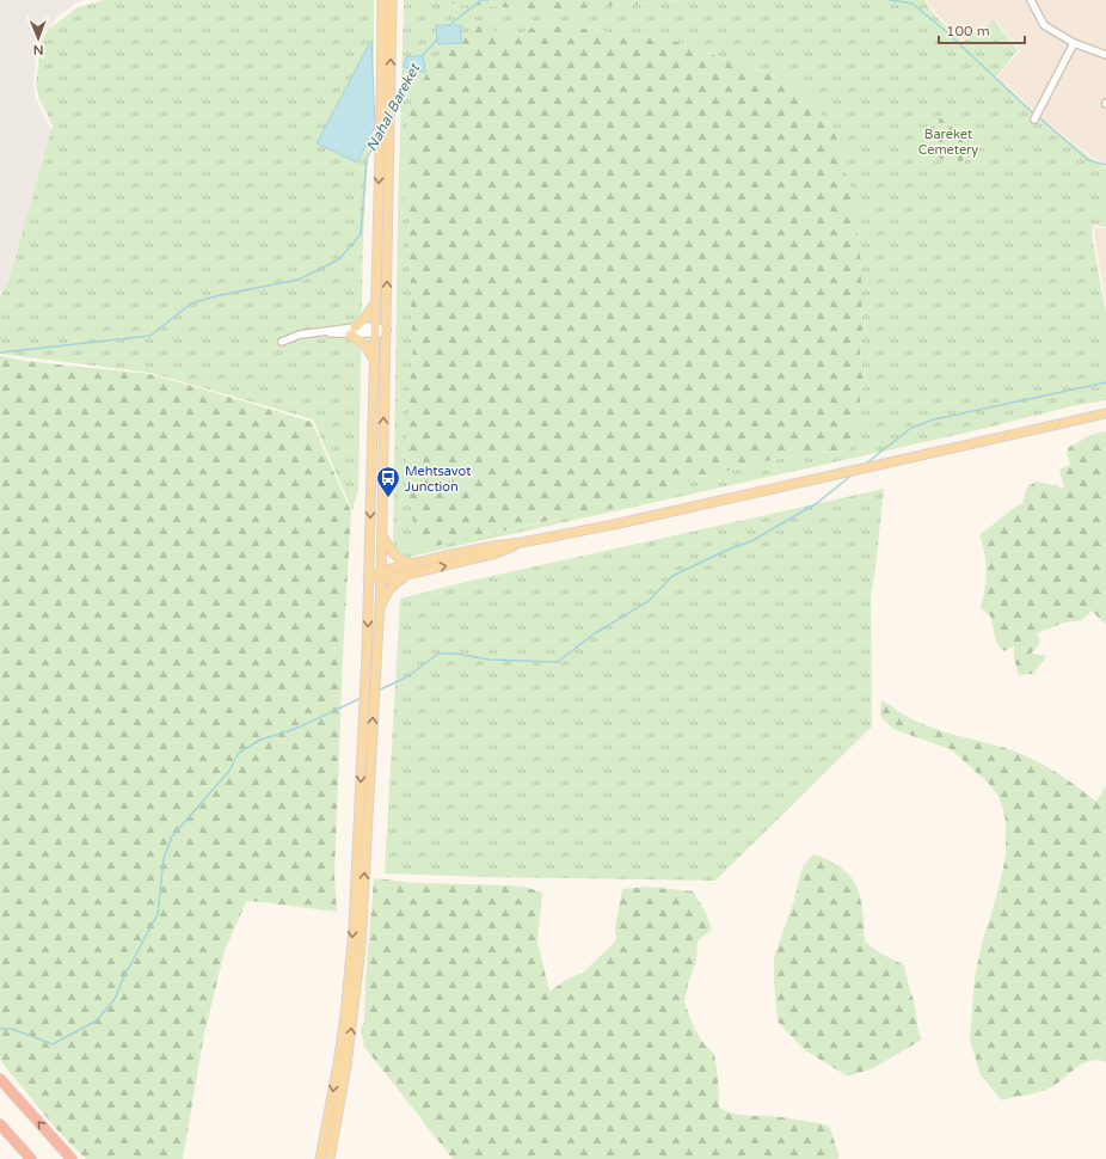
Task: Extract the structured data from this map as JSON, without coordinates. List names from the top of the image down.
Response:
{
  "water": ["Nahal Bareket"],
  "parks": ["Bareket Cemetery"],
  "places": {
    "bus stop": ["Mehtsavot Junction"]
  },
  "scale_bar": "100 m",
  "north": "bottom"
}
